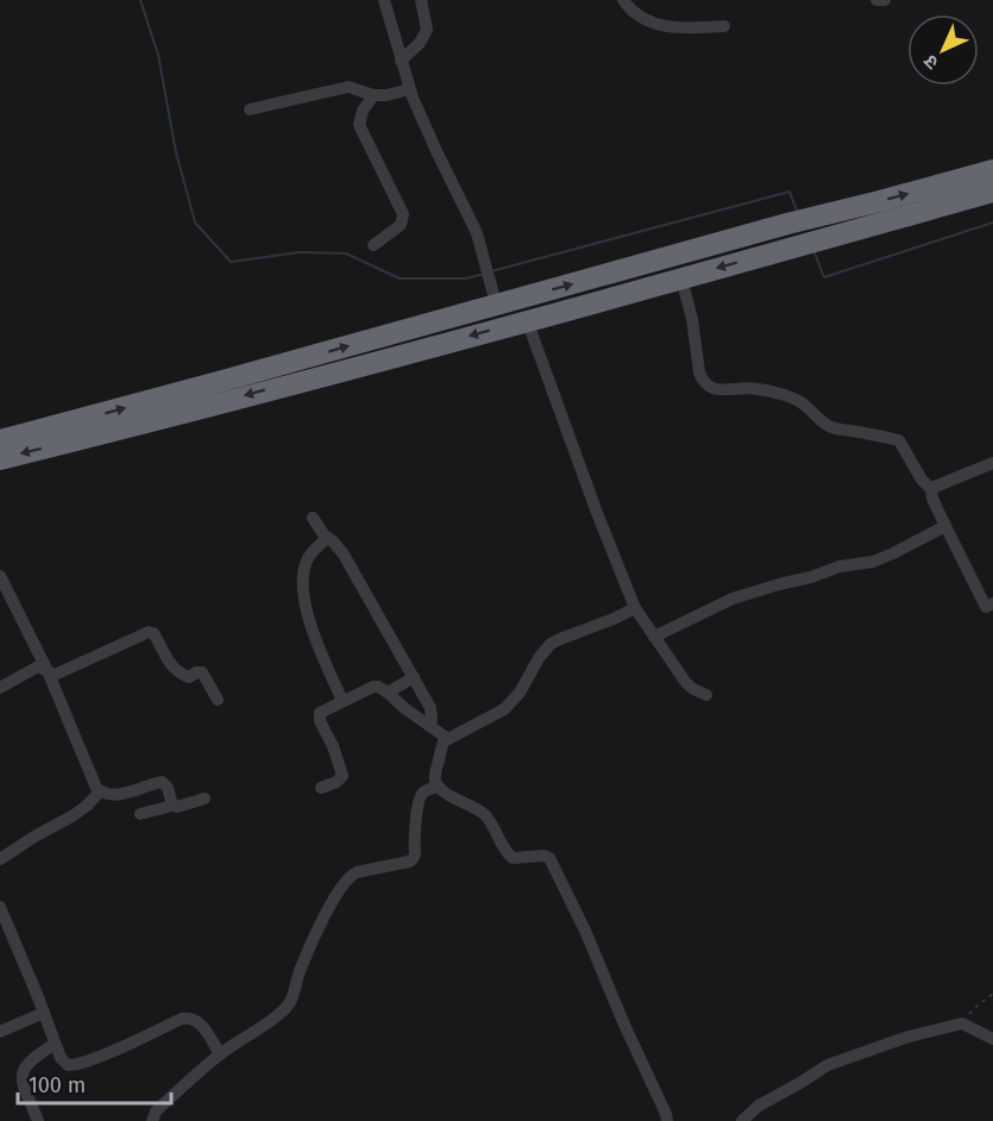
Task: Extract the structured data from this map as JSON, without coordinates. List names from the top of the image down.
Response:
{
  "scale_bar": "100 m",
  "north": "bottom left"
}
